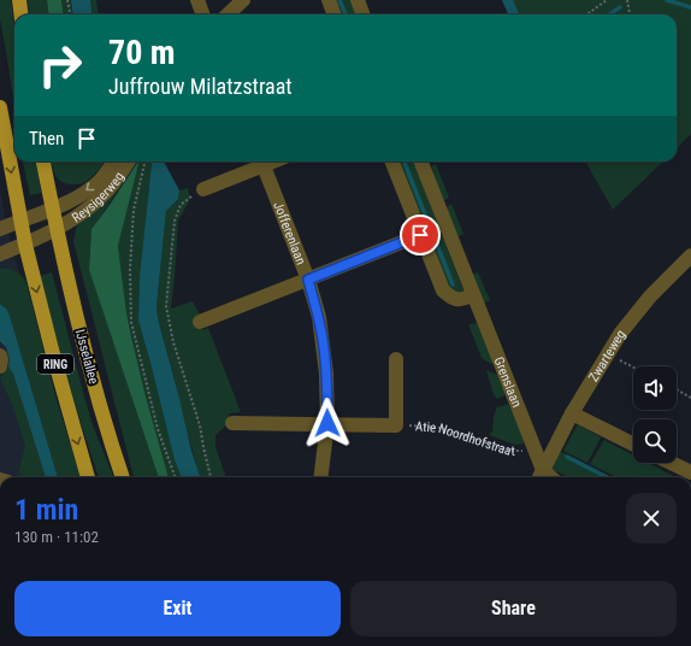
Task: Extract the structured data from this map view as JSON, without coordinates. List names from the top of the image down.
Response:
{
  "streets": {
    "main road": ["IJsselallee", "RING"],
    "street": [
      "Reysigerweg",
      "Jofferenlaan",
      "Zwarteweg",
      "Grenslaan",
      "Atie Noordhofstraat"
    ]
  },
  "crossings": [
    ["Reysigerweg", "IJsselallee"],
    ["Jofferenlaan", "Atie Noordhofstraat"],
    ["Zwarteweg", "Grenslaan"],
    ["Grenslaan", "Atie Noordhofstraat"]
  ],
  "page": {
    "turn": ["70 m", "Juffrouw Milatzstraat"],
    "then": "Then",
    "heading": ["1 min", "130 m · 11:02"],
    "buttons": ["Exit", "Share"]
  }
}
